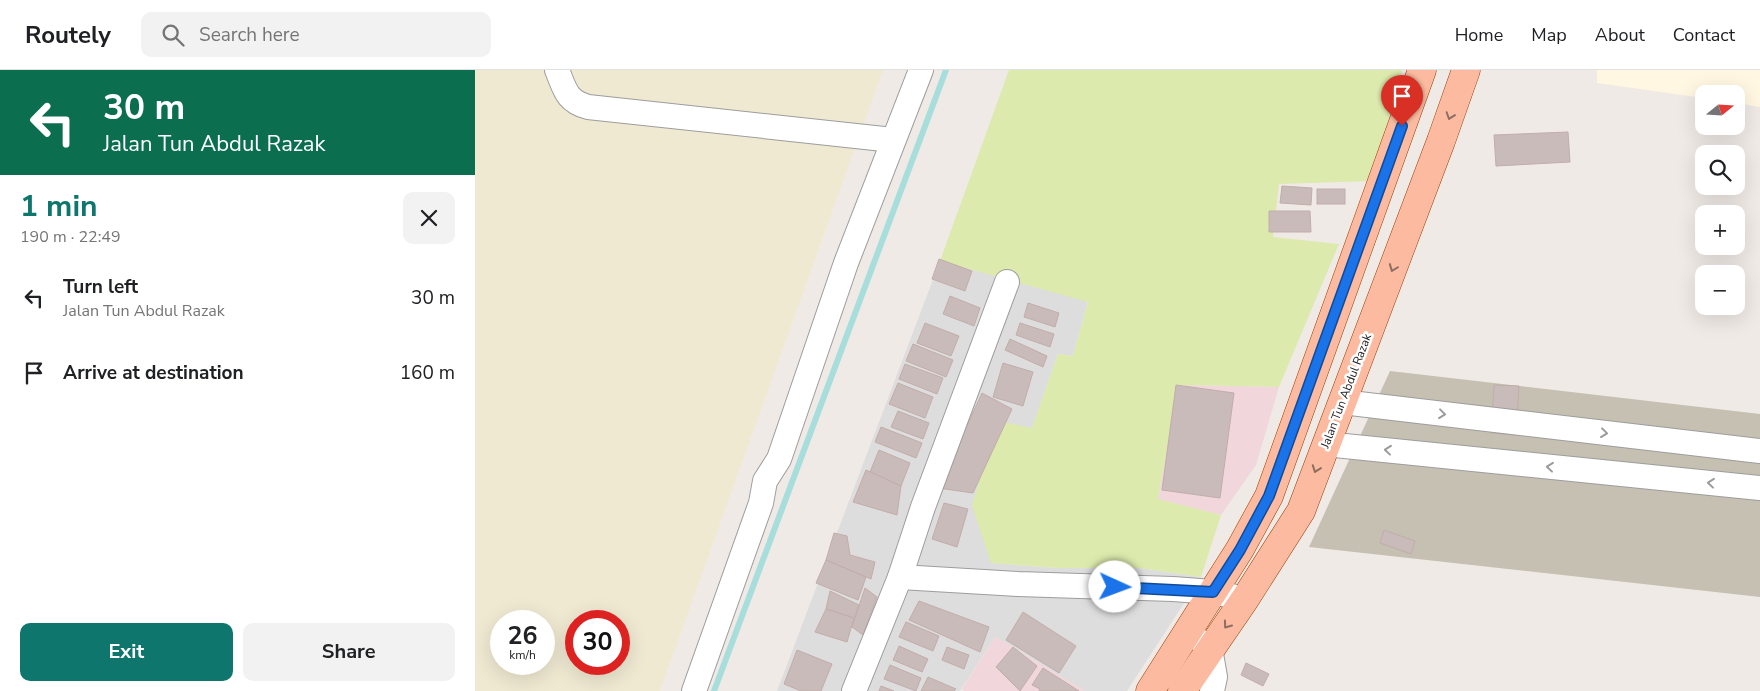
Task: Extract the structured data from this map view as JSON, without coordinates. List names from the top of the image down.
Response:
{
  "streets": {
    "main road": ["Jalan Tun Abdul Razak"]
  },
  "north": "right",
  "page": {
    "header": "Routely",
    "search": "Search here",
    "nav": [
      "Home",
      "Map",
      "About",
      "Contact"
    ],
    "turn": ["30 m", "Jalan Tun Abdul Razak"],
    "map_buttons": ["+", "−"],
    "heading": ["1 min", "190 m · 22:49"],
    "list": [
      {
        "name": "Turn left",
        "note": "Jalan Tun Abdul Razak",
        "value": "30 m"
      },
      {
        "name": "Arrive at destination",
        "value": "160 m"
      }
    ],
    "speed": "26 km/h",
    "limit": "30",
    "buttons": ["Exit", "Share"]
  }
}
